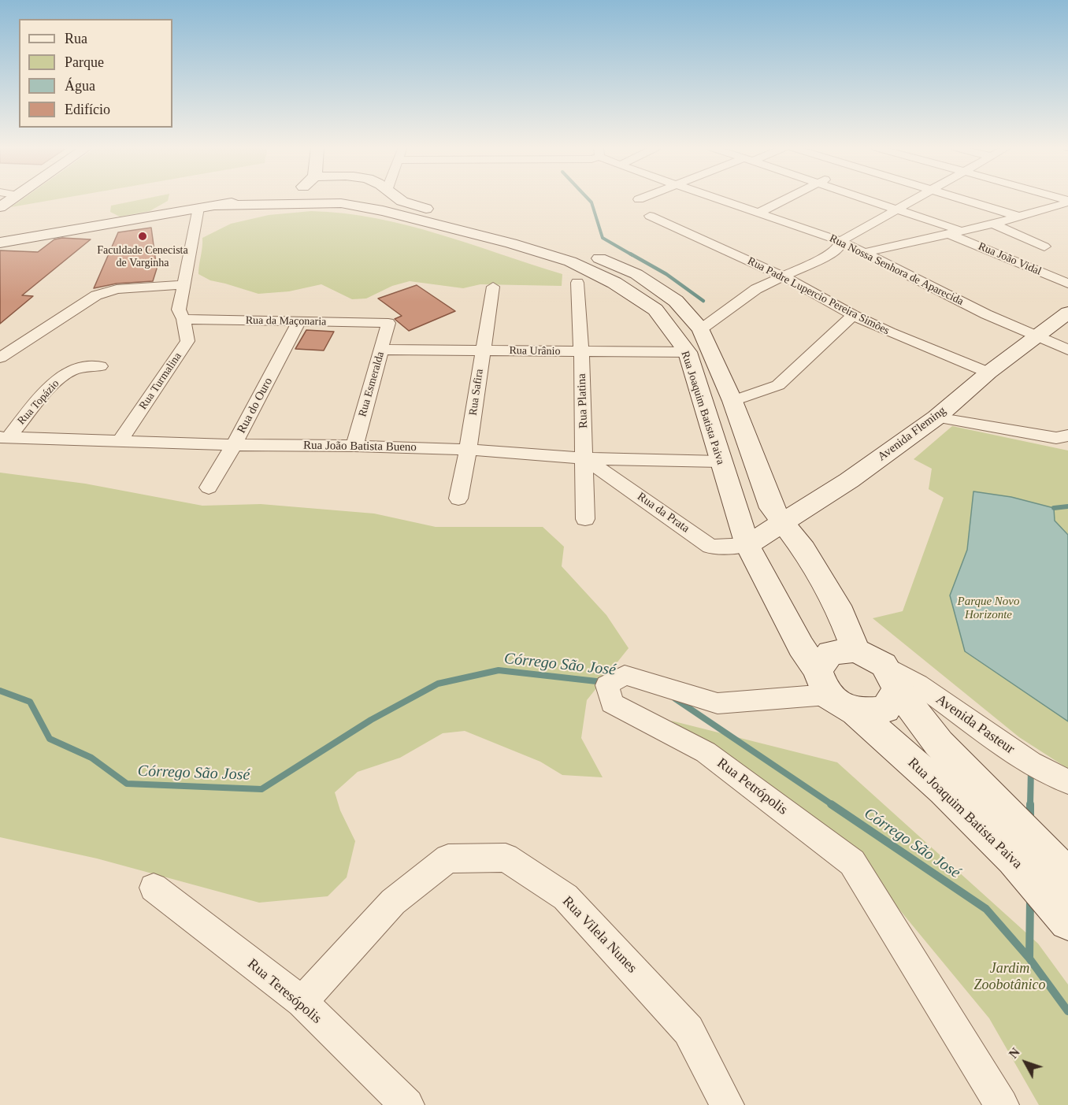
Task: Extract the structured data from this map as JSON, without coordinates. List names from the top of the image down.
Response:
{
  "streets": {
    "main road": ["Rua Joaquim Batista Paiva", "Avenida Fleming"],
    "street": [
      "Rua João Vidal",
      "Rua Nossa Senhora de Aparecida",
      "Rua Padre Lupercio Pereira Simões",
      "Rua da Maçonaria",
      "Rua Urânio",
      "Rua Turmalina",
      "Rua Esmeralda",
      "Rua Safira",
      "Rua Platina",
      "Rua Topázio",
      "Rua do Ouro",
      "Rua João Batista Bueno",
      "Rua da Prata",
      "Avenida Pasteur",
      "Rua Petrópolis",
      "Rua Vilela Nunes",
      "Rua Teresópolis"
    ]
  },
  "crossings": [
    ["Rua Nossa Senhora de Aparecida", "Avenida Fleming"],
    ["Rua Padre Lupercio Pereira Simões", "Avenida Fleming"],
    ["Rua da Maçonaria", "Rua Turmalina"],
    ["Rua da Maçonaria", "Rua Esmeralda"],
    ["Rua da Maçonaria", "Rua do Ouro"],
    ["Rua Urânio", "Rua Esmeralda"],
    ["Rua Urânio", "Rua Safira"],
    ["Rua Urânio", "Rua Platina"],
    ["Rua Urânio", "Rua Joaquim Batista Paiva"],
    ["Rua Turmalina", "Rua João Batista Bueno"],
    ["Rua Esmeralda", "Rua João Batista Bueno"],
    ["Rua Safira", "Rua João Batista Bueno"],
    ["Rua Platina", "Rua João Batista Bueno"],
    ["Rua Platina", "Rua da Prata"],
    ["Rua Topázio", "Rua João Batista Bueno"],
    ["Rua do Ouro", "Rua João Batista Bueno"],
    ["Rua Joaquim Batista Paiva", "Avenida Fleming"],
    ["Rua Joaquim Batista Paiva", "Rua João Batista Bueno"],
    ["Rua Joaquim Batista Paiva", "Rua da Prata"],
    ["Rua Joaquim Batista Paiva", "Avenida Pasteur"],
    ["Rua Joaquim Batista Paiva", "Rua Petrópolis"],
    ["Avenida Fleming", "Rua da Prata"],
    ["Rua João Batista Bueno", "Rua da Prata"],
    ["Avenida Pasteur", "Rua Petrópolis"],
    ["Rua Vilela Nunes", "Rua Teresópolis"]
  ],
  "water": ["Córrego São José"],
  "parks": ["Parque Novo Horizonte", "Jardim Zoobotânico"],
  "places": ["Faculdade Cenecista de Varginha"],
  "legend": [
    "Rua",
    "Parque",
    "Água",
    "Edifício"
  ],
  "north": "top left"
}
